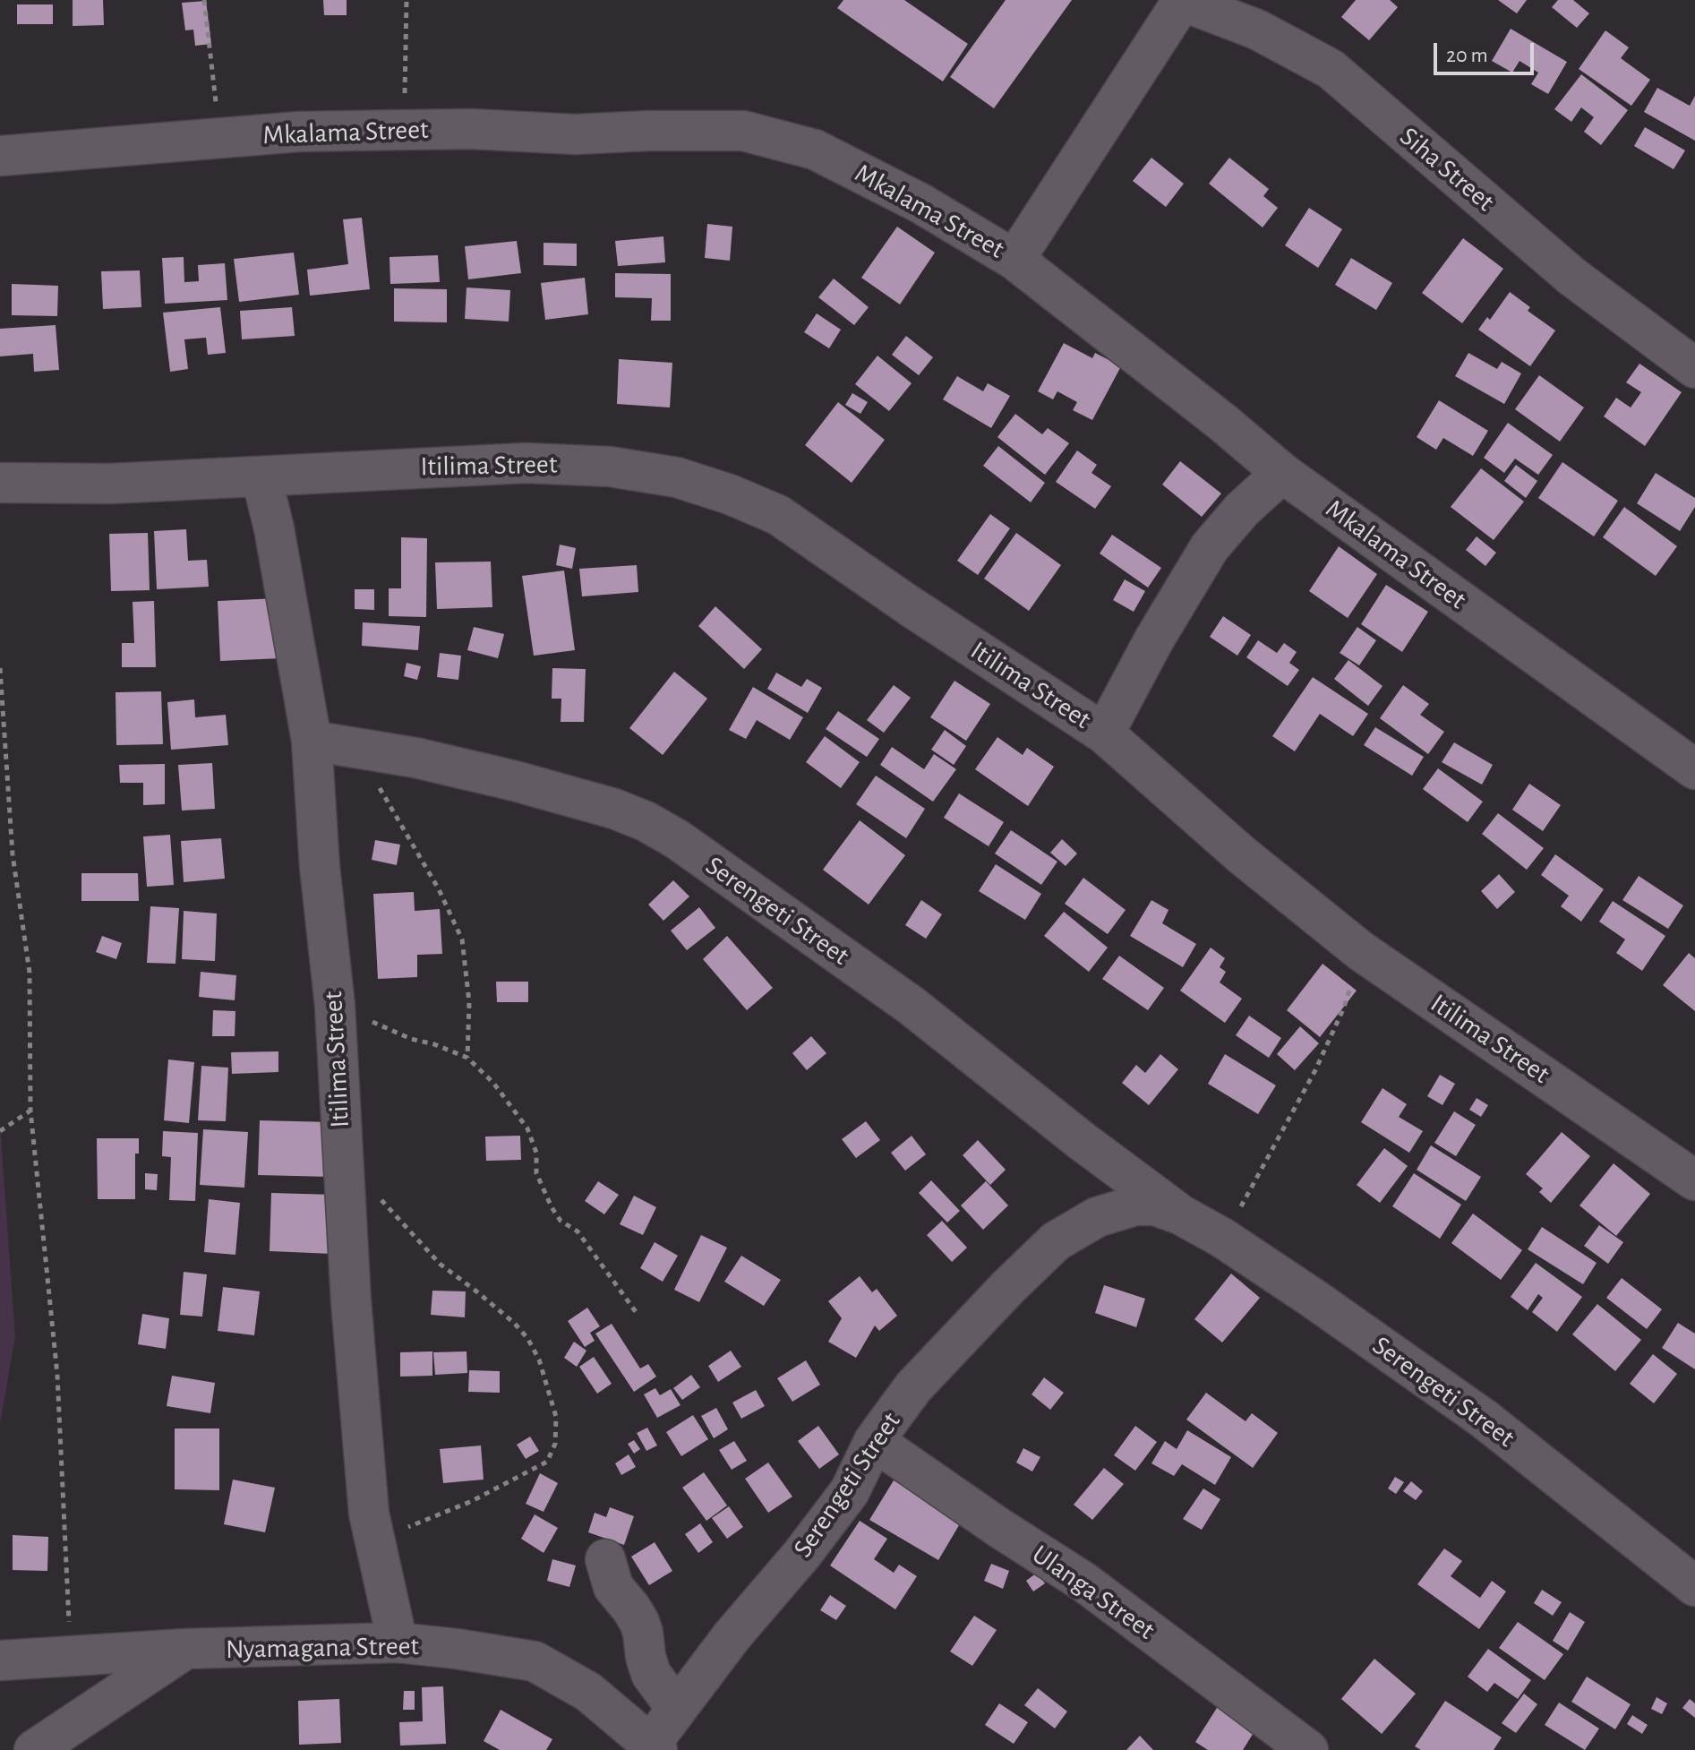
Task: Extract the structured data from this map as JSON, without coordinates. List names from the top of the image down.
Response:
{
  "streets": {
    "street": [
      "Mkalama Street",
      "Siha Street",
      "Itilima Street",
      "Serengeti Street",
      "Ulanga Street",
      "Nyamagana Street"
    ]
  },
  "crossings": [
    ["Itilima Street", "Serengeti Street"],
    ["Itilima Street", "Nyamagana Street"],
    ["Serengeti Street", "Ulanga Street"],
    ["Serengeti Street", "Nyamagana Street"]
  ],
  "scale_bar": "20 m"
}
